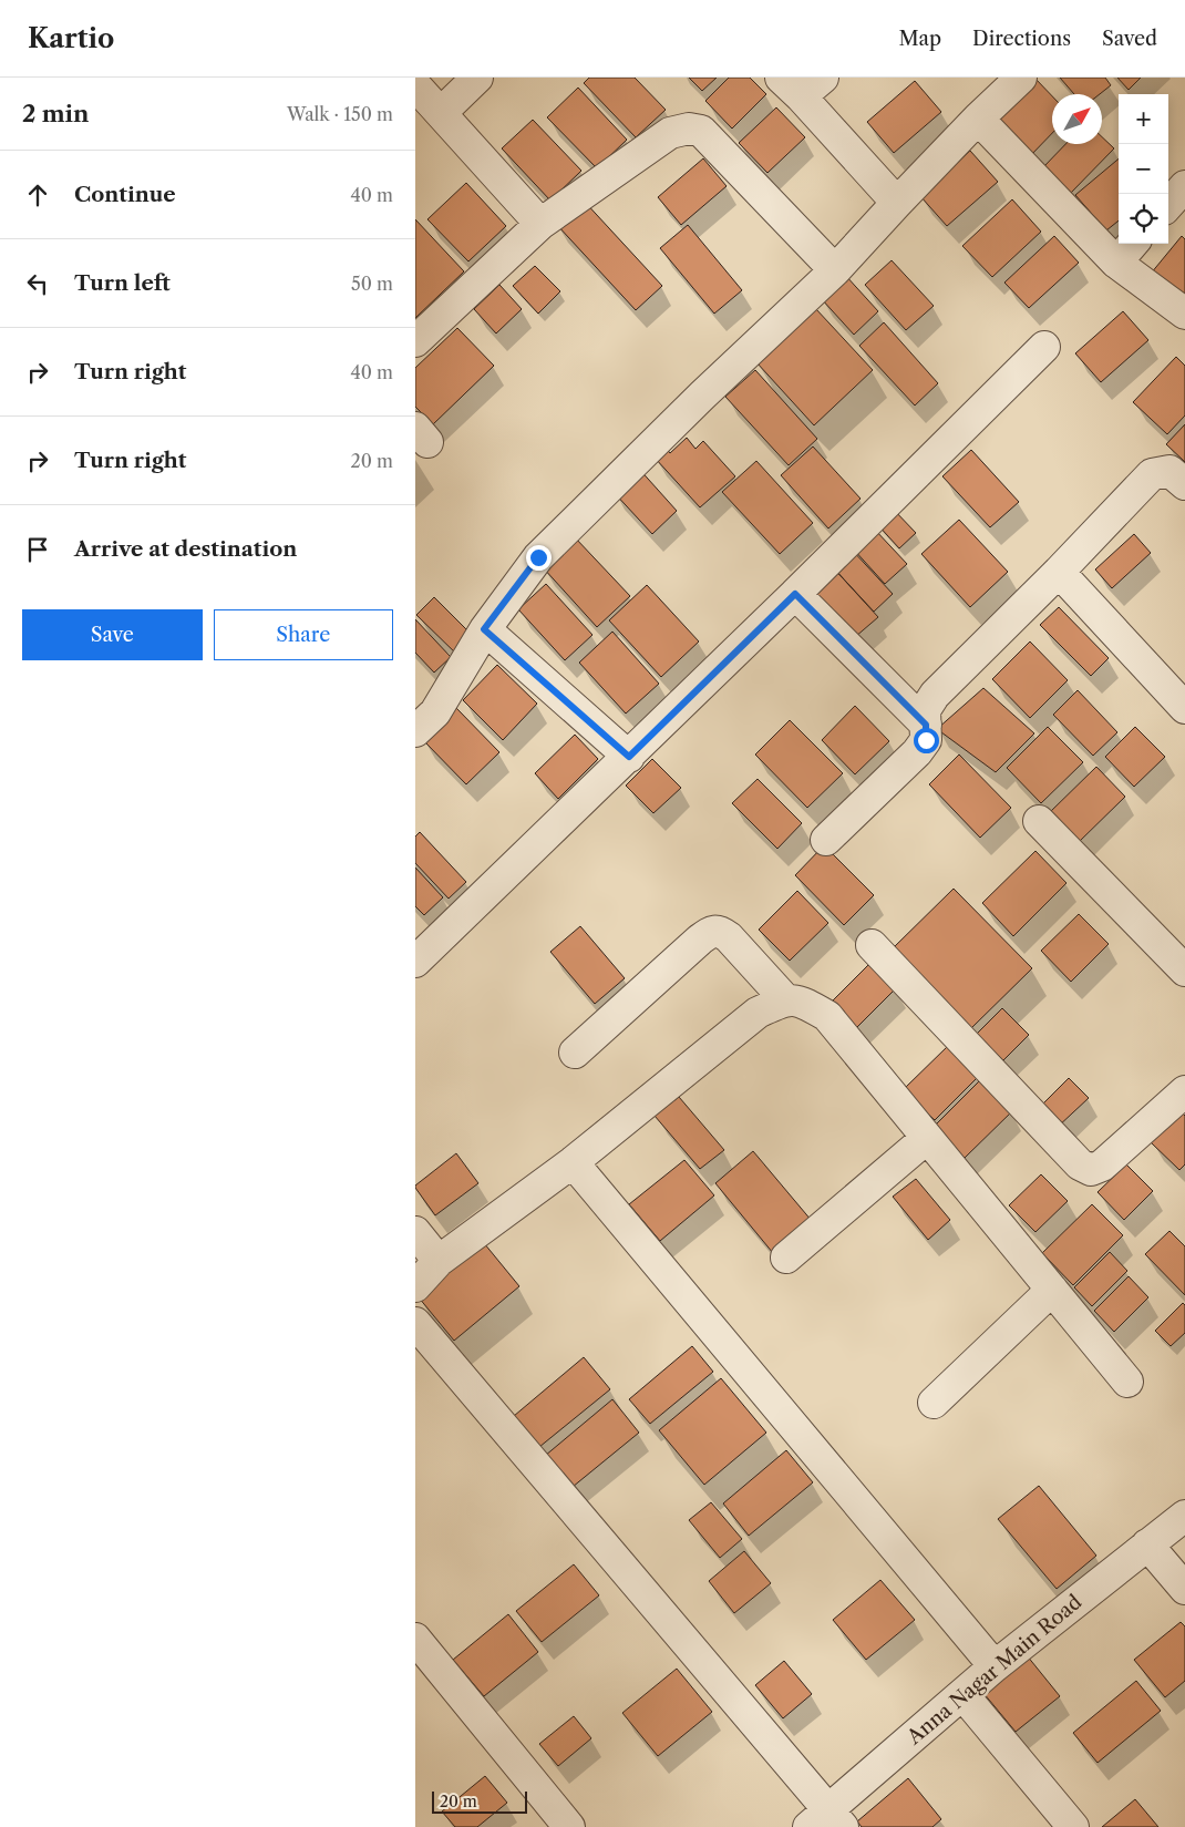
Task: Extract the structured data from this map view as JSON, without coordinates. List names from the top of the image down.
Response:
{
  "streets": {
    "street": ["Anna Nagar Main Road"]
  },
  "scale_bar": "20 m",
  "north": "top right",
  "page": {
    "header": "Kartio",
    "nav": ["Map", "Directions", "Saved"],
    "heading": ["2 min", "Walk · 150 m"],
    "map_buttons": ["+", "−"],
    "list": [
      ["Continue", "40 m"],
      ["Turn left", "50 m"],
      ["Turn right", "40 m"],
      ["Turn right", "20 m"],
      "Arrive at destination"
    ],
    "buttons": ["Save", "Share"],
    "scale": "20 m"
  }
}
